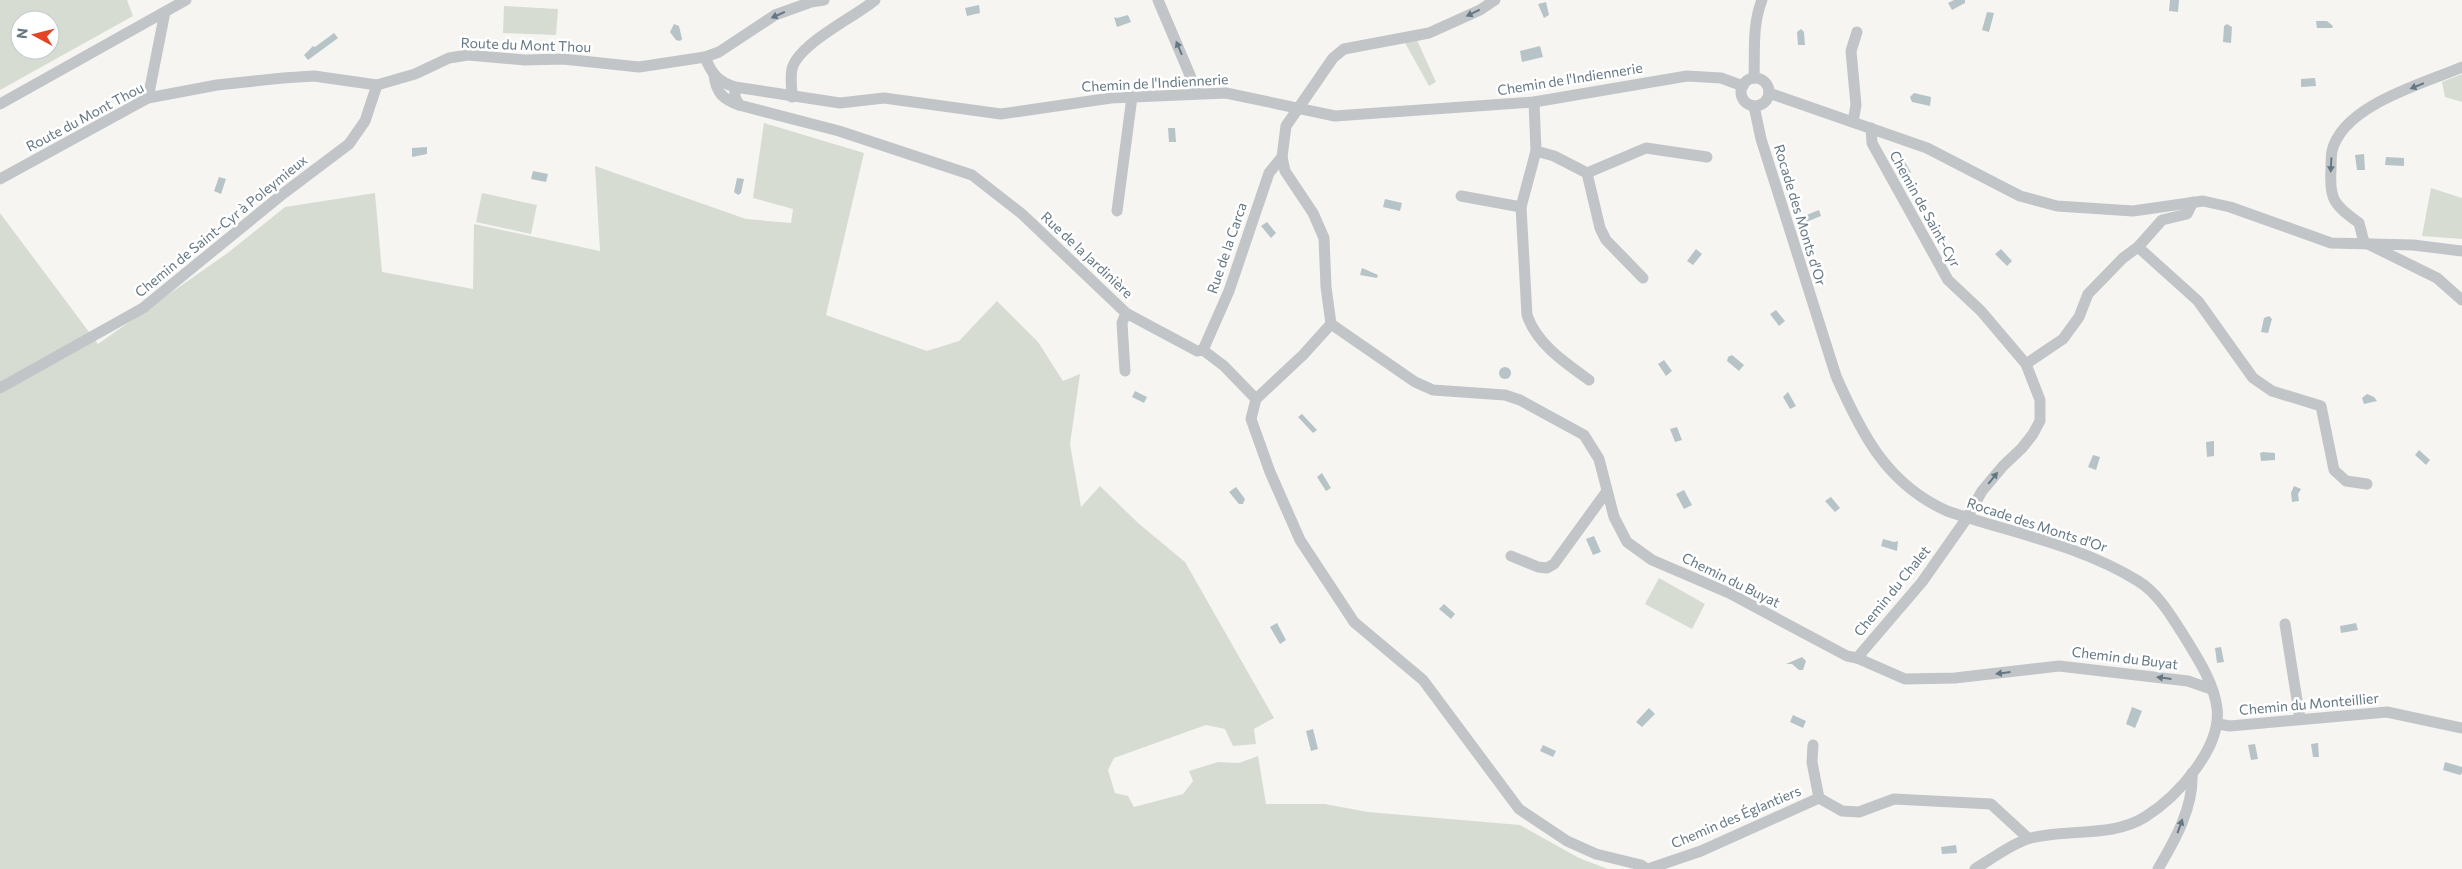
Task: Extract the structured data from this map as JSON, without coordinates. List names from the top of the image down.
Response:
{
  "streets": {
    "street": [
      "Route du Mont Thou",
      "Chemin de l'Indiennerie",
      "Chemin de Saint-Cyr",
      "Rocade des Monts d'Or",
      "Chemin de Saint-Cyr à Poleymieux",
      "Rue de la Carca",
      "Rue de la Jardinière",
      "Chemin du Buyat",
      "Chemin du Chalet",
      "Chemin du Monteillier",
      "Chemin des Églantiers"
    ]
  },
  "crossings": [
    ["Route du Mont Thou", "Chemin de Saint-Cyr à Poleymieux"],
    ["Chemin de l'Indiennerie", "Rocade des Monts d'Or"],
    ["Chemin de Saint-Cyr", "Rocade des Monts d'Or"],
    ["Chemin de Saint-Cyr", "Chemin du Chalet"],
    ["Rocade des Monts d'Or", "Chemin du Buyat"],
    ["Rocade des Monts d'Or", "Chemin du Chalet"],
    ["Rocade des Monts d'Or", "Chemin du Monteillier"],
    ["Rue de la Carca", "Rue de la Jardinière"],
    ["Chemin du Buyat", "Chemin du Chalet"]
  ],
  "one_way": ["Chemin de Saint-Cyr"],
  "north": "left"
}
